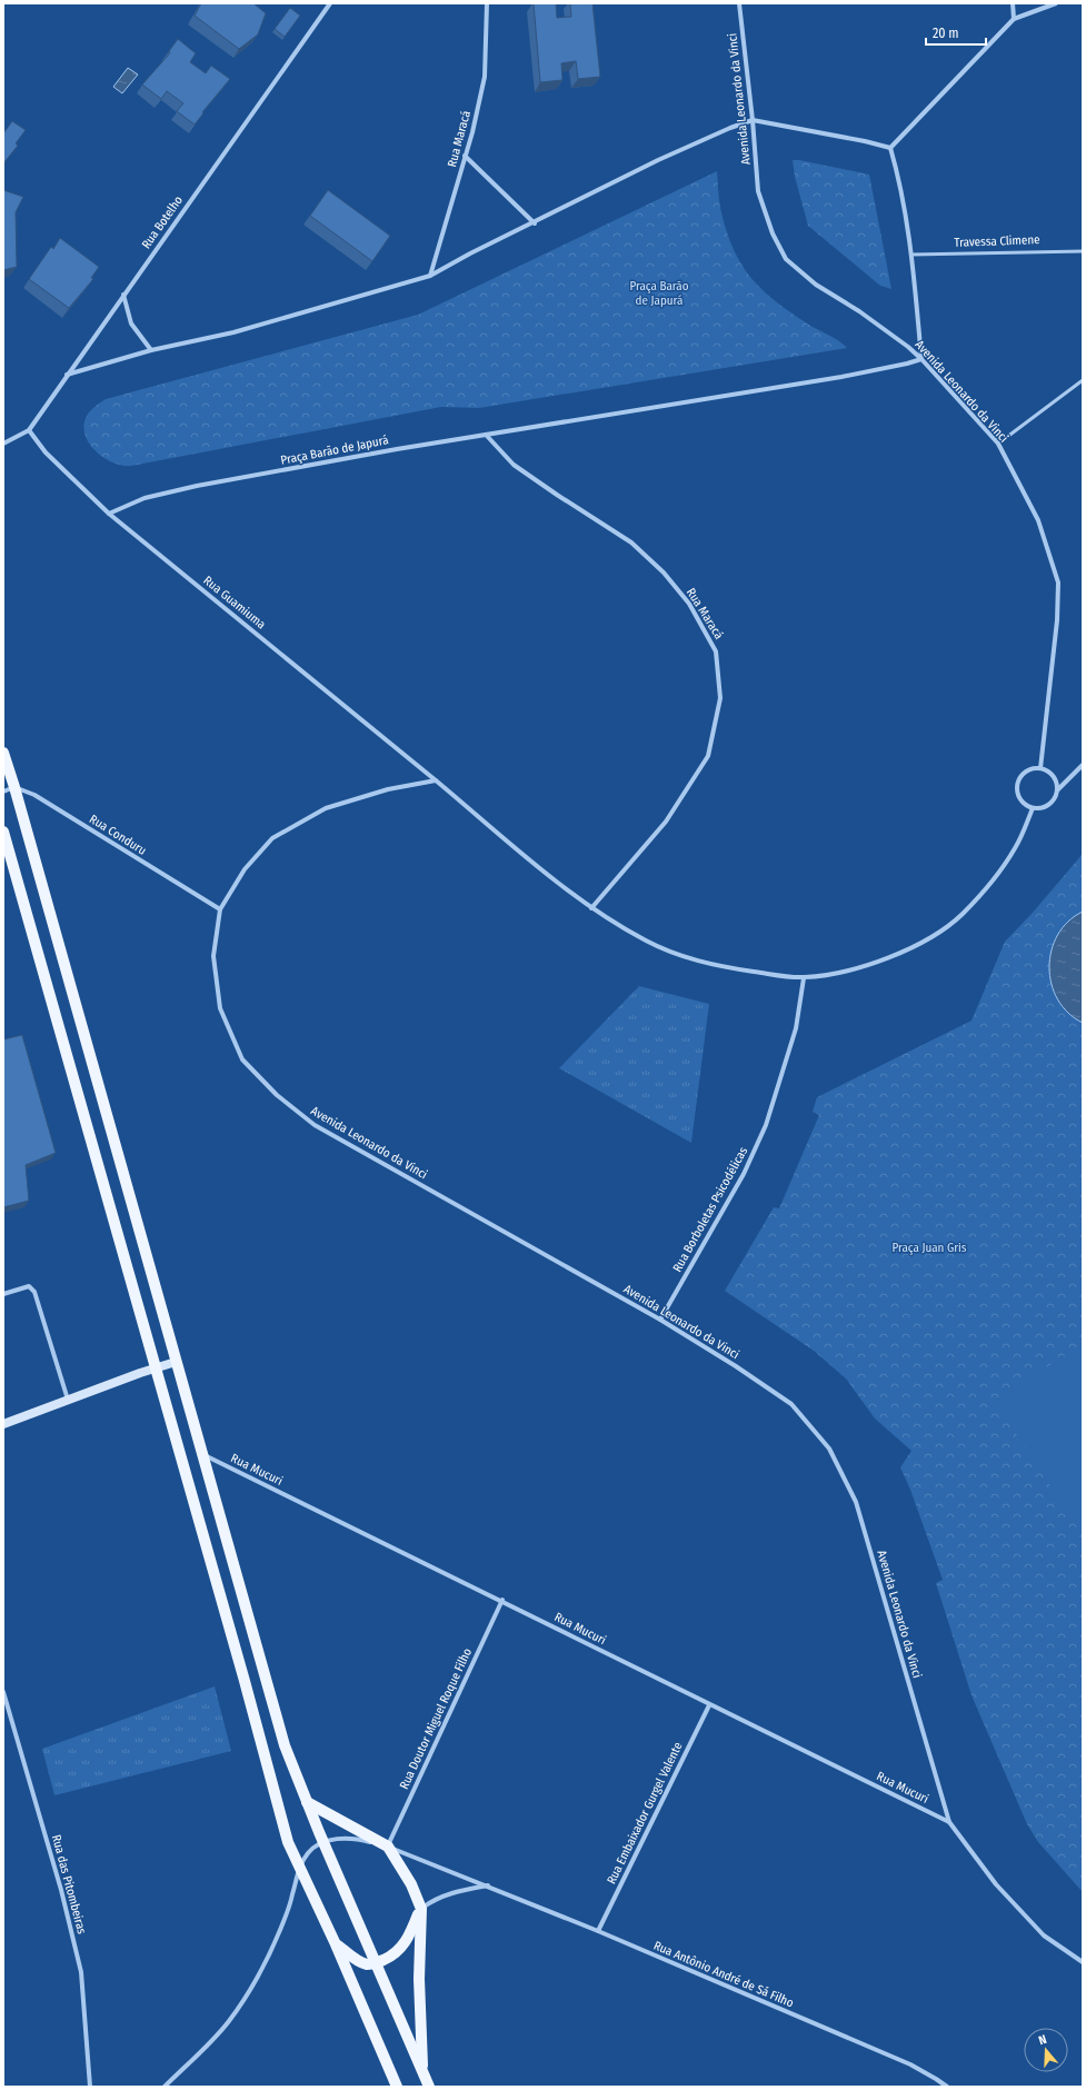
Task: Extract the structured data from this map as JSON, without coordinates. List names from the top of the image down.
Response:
{
  "streets": {
    "street": [
      "Avenida Leonardo da Vinci",
      "Rua Maracá",
      "Rua Botelho",
      "Praça Barão de Japurá",
      "Rua Guamiuma",
      "Rua Conduru",
      "Rua Borboletas Psicodélicas",
      "Rua Mucuri",
      "Rua Doutor Miguel Roque Filho",
      "Rua Embaixador Gurgel Valente",
      "Rua das Pitombeiras",
      "Rua Antônio André de Sá Filho"
    ],
    "lane": ["Travessa Climene"]
  },
  "crossings": [
    ["Avenida Leonardo da Vinci", "Praça Barão de Japurá"],
    ["Avenida Leonardo da Vinci", "Rua Guamiuma"],
    ["Avenida Leonardo da Vinci", "Rua Conduru"],
    ["Avenida Leonardo da Vinci", "Rua Borboletas Psicodélicas"],
    ["Avenida Leonardo da Vinci", "Rua Mucuri"],
    ["Rua Maracá", "Praça Barão de Japurá"],
    ["Rua Botelho", "Rua Guamiuma"],
    ["Praça Barão de Japurá", "Rua Guamiuma"],
    ["Rua Mucuri", "Rua Doutor Miguel Roque Filho"],
    ["Rua Mucuri", "Rua Embaixador Gurgel Valente"],
    ["Rua Doutor Miguel Roque Filho", "Rua Antônio André de Sá Filho"],
    ["Rua Embaixador Gurgel Valente", "Rua Antônio André de Sá Filho"]
  ],
  "parks": ["Praça Barão de Japurá", "Praça Juan Gris"],
  "scale_bar": "20 m",
  "north": "top"
}
